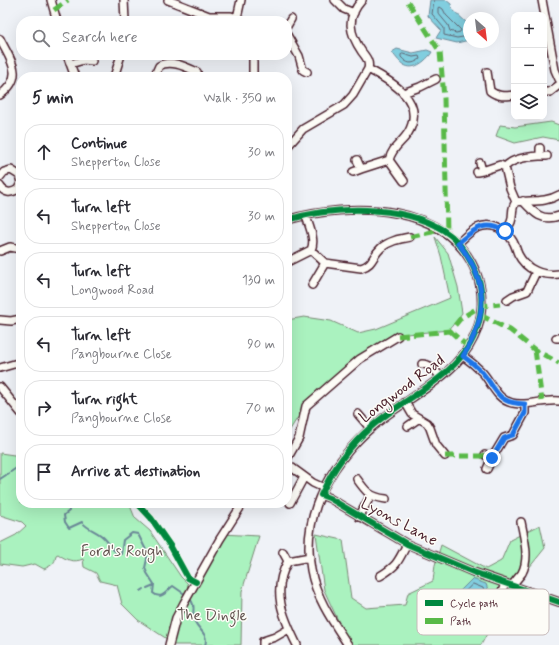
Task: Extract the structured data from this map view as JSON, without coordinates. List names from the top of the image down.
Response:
{
  "streets": {
    "street": ["Longwood Road", "Lyons Lane"]
  },
  "crossings": [
    ["Longwood Road", "Lyons Lane"]
  ],
  "parks": ["Ford's Rough", "The Dingle"],
  "legend": ["Cycle path", "Path"],
  "north": "bottom right",
  "page": {
    "map_buttons": ["+", "−"],
    "search": "Search here",
    "heading": ["5 min", "Walk · 350 m"],
    "list": [
      ["Continue", "Shepperton Close", "30 m"],
      ["Turn left", "Shepperton Close", "30 m"],
      ["Turn left", "Longwood Road", "130 m"],
      ["Turn left", "Pangbourne Close", "90 m"],
      ["Turn right", "Pangbourne Close", "70 m"],
      "Arrive at destination"
    ]
  }
}
